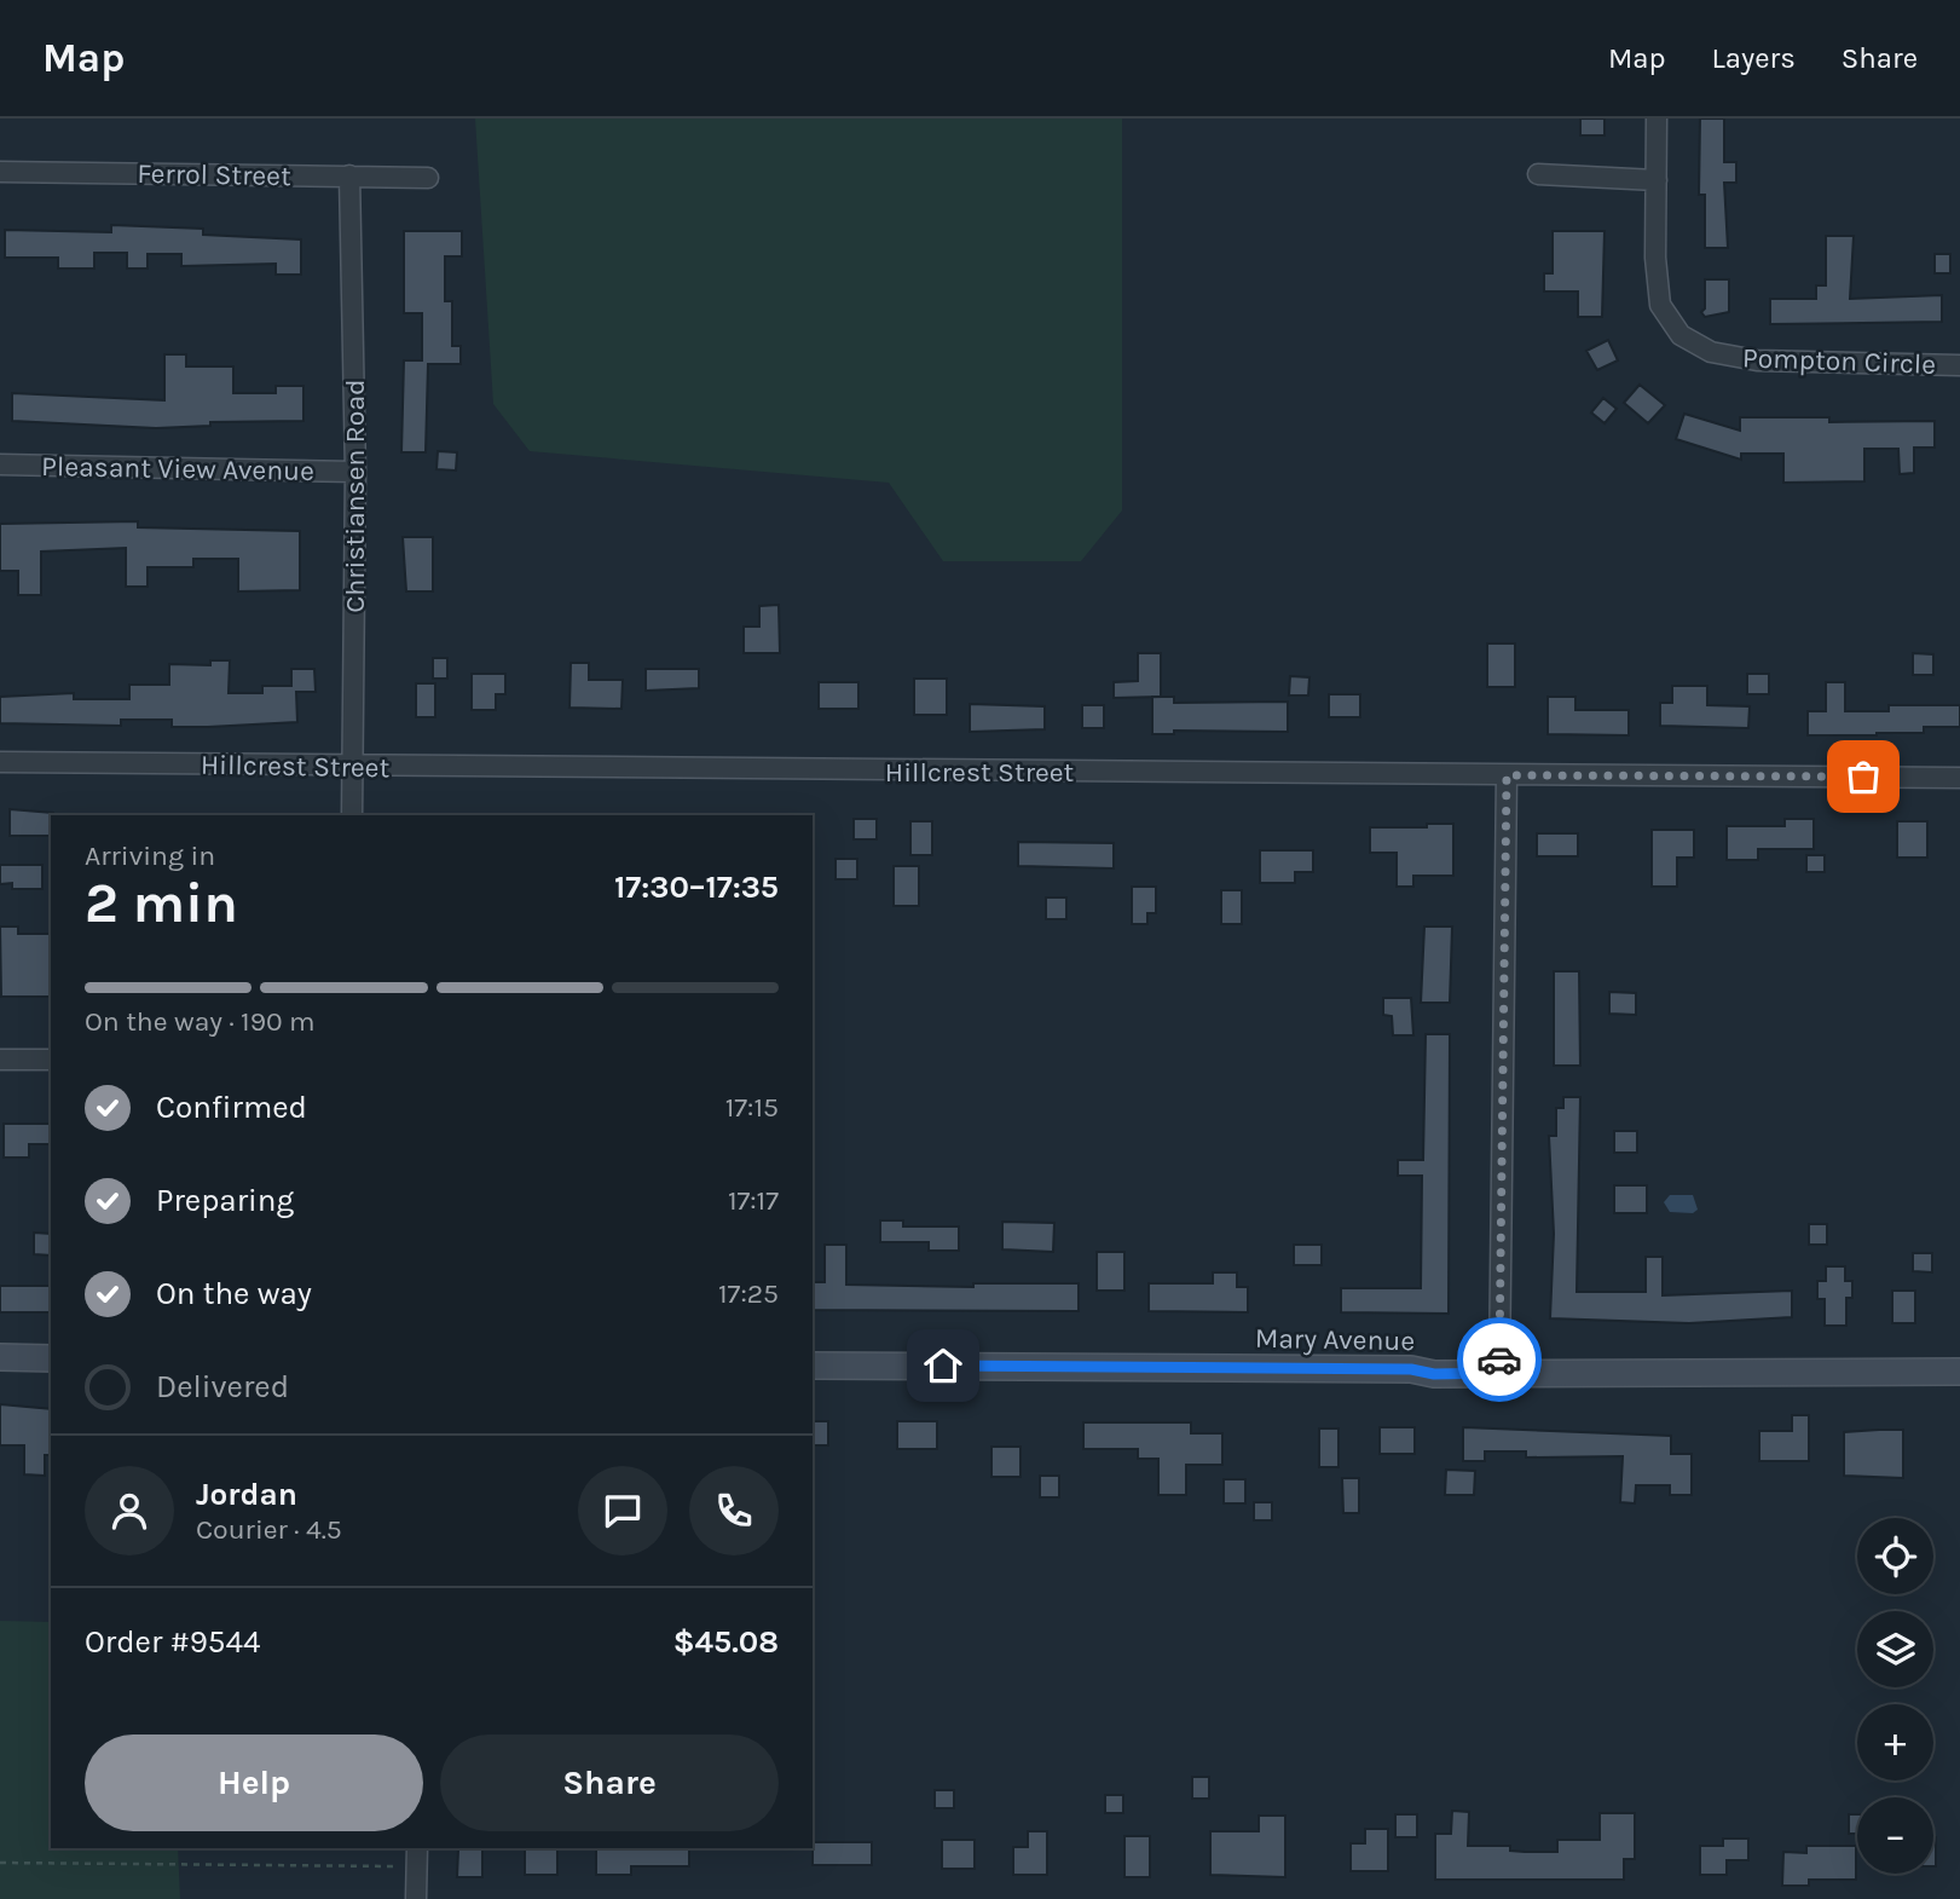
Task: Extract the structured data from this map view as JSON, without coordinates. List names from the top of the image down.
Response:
{
  "streets": {
    "street": [
      "Ferrol Street",
      "Pompton Circle",
      "Pleasant View Avenue",
      "Christiansen Road",
      "Hillcrest Street",
      "Mary Avenue"
    ]
  },
  "crossings": [
    ["Ferrol Street", "Christiansen Road"],
    ["Pleasant View Avenue", "Christiansen Road"],
    ["Christiansen Road", "Hillcrest Street"]
  ],
  "page": {
    "header": "Map",
    "nav": ["Map", "Layers", "Share"],
    "heading": ["2 min", "Arriving in", "17:30–17:35"],
    "panel": [
      "Jordan",
      "Courier · 4.5",
      "Order #9544",
      "$45.08"
    ],
    "bar": "On the way · 190 m",
    "list": [
      ["Confirmed", "17:15"],
      ["Preparing", "17:17"],
      ["On the way", "17:25"],
      "Delivered"
    ],
    "map_buttons": ["+", "−"],
    "buttons": ["Help", "Share"]
  }
}
